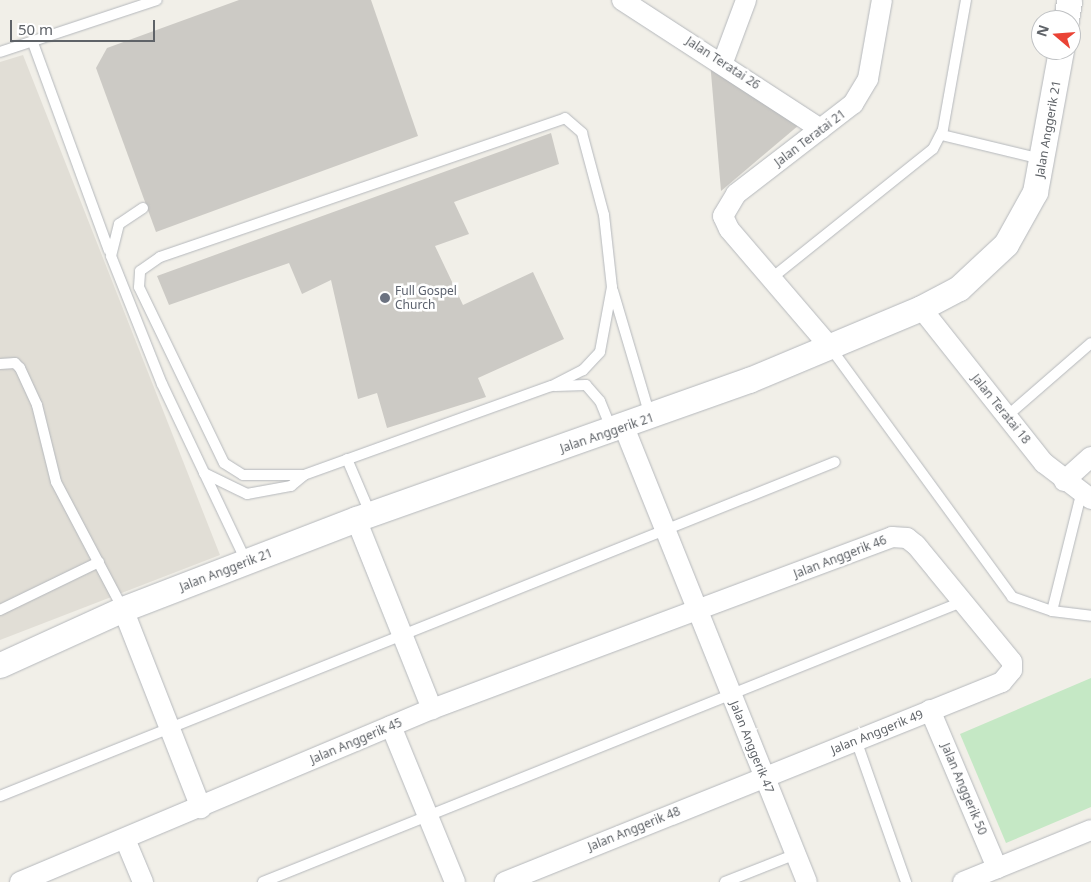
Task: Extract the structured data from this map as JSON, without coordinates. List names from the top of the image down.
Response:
{
  "streets": {
    "street": [
      "Jalan Teratai 26",
      "Jalan Anggerik 21",
      "Jalan Teratai 21",
      "Jalan Teratai 18",
      "Jalan Anggerik 46",
      "Jalan Anggerik 49",
      "Jalan Anggerik 45",
      "Jalan Anggerik 47",
      "Jalan Anggerik 50",
      "Jalan Anggerik 48"
    ]
  },
  "crossings": [
    ["Jalan Teratai 26", "Jalan Teratai 21"],
    ["Jalan Anggerik 21", "Jalan Teratai 18"],
    ["Jalan Anggerik 21", "Jalan Anggerik 47"],
    ["Jalan Anggerik 46", "Jalan Anggerik 49"],
    ["Jalan Anggerik 46", "Jalan Anggerik 45"],
    ["Jalan Anggerik 46", "Jalan Anggerik 47"],
    ["Jalan Anggerik 49", "Jalan Anggerik 47"],
    ["Jalan Anggerik 49", "Jalan Anggerik 50"],
    ["Jalan Anggerik 49", "Jalan Anggerik 48"],
    ["Jalan Anggerik 45", "Jalan Anggerik 47"],
    ["Jalan Anggerik 47", "Jalan Anggerik 48"]
  ],
  "places": ["Full Gospel Church"],
  "scale_bar": "50 m",
  "north": "left"
}
